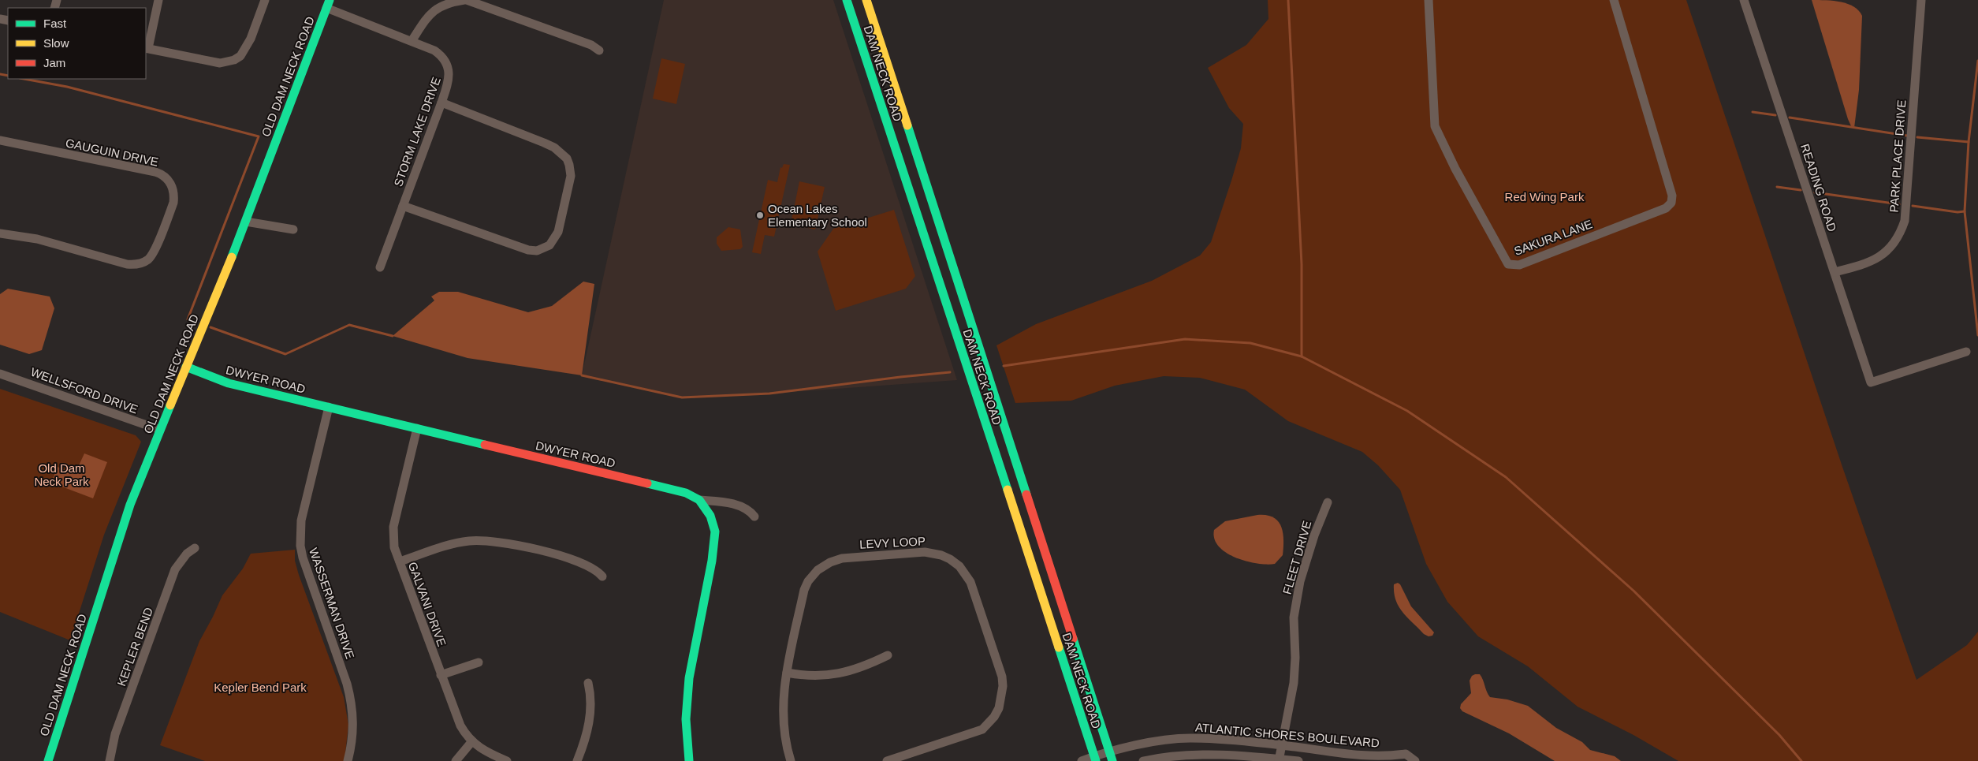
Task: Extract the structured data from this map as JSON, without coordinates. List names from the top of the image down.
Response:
{
  "streets": {
    "main road": ["DAM NECK ROAD", "OLD DAM NECK ROAD", "DWYER ROAD"],
    "street": [
      "STORM LAKE DRIVE",
      "GAUGUIN DRIVE",
      "PARK PLACE DRIVE",
      "READING ROAD",
      "SAKURA LANE",
      "WELLSFORD DRIVE",
      "LEVY LOOP",
      "FLEET DRIVE",
      "WASSERMAN DRIVE",
      "GALVANI DRIVE",
      "KEPLER BEND",
      "ATLANTIC SHORES BOULEVARD"
    ]
  },
  "crossings": [
    ["DAM NECK ROAD", "ATLANTIC SHORES BOULEVARD"],
    ["OLD DAM NECK ROAD", "STORM LAKE DRIVE"],
    ["OLD DAM NECK ROAD", "DWYER ROAD"],
    ["OLD DAM NECK ROAD", "WELLSFORD DRIVE"],
    ["PARK PLACE DRIVE", "READING ROAD"],
    ["DWYER ROAD", "WASSERMAN DRIVE"],
    ["DWYER ROAD", "GALVANI DRIVE"],
    ["FLEET DRIVE", "ATLANTIC SHORES BOULEVARD"]
  ],
  "parks": ["Red Wing Park", "Old Dam Neck Park", "Kepler Bend Park"],
  "places": ["Ocean Lakes Elementary School"],
  "legend": ["Fast", "Slow", "Jam"]
}
